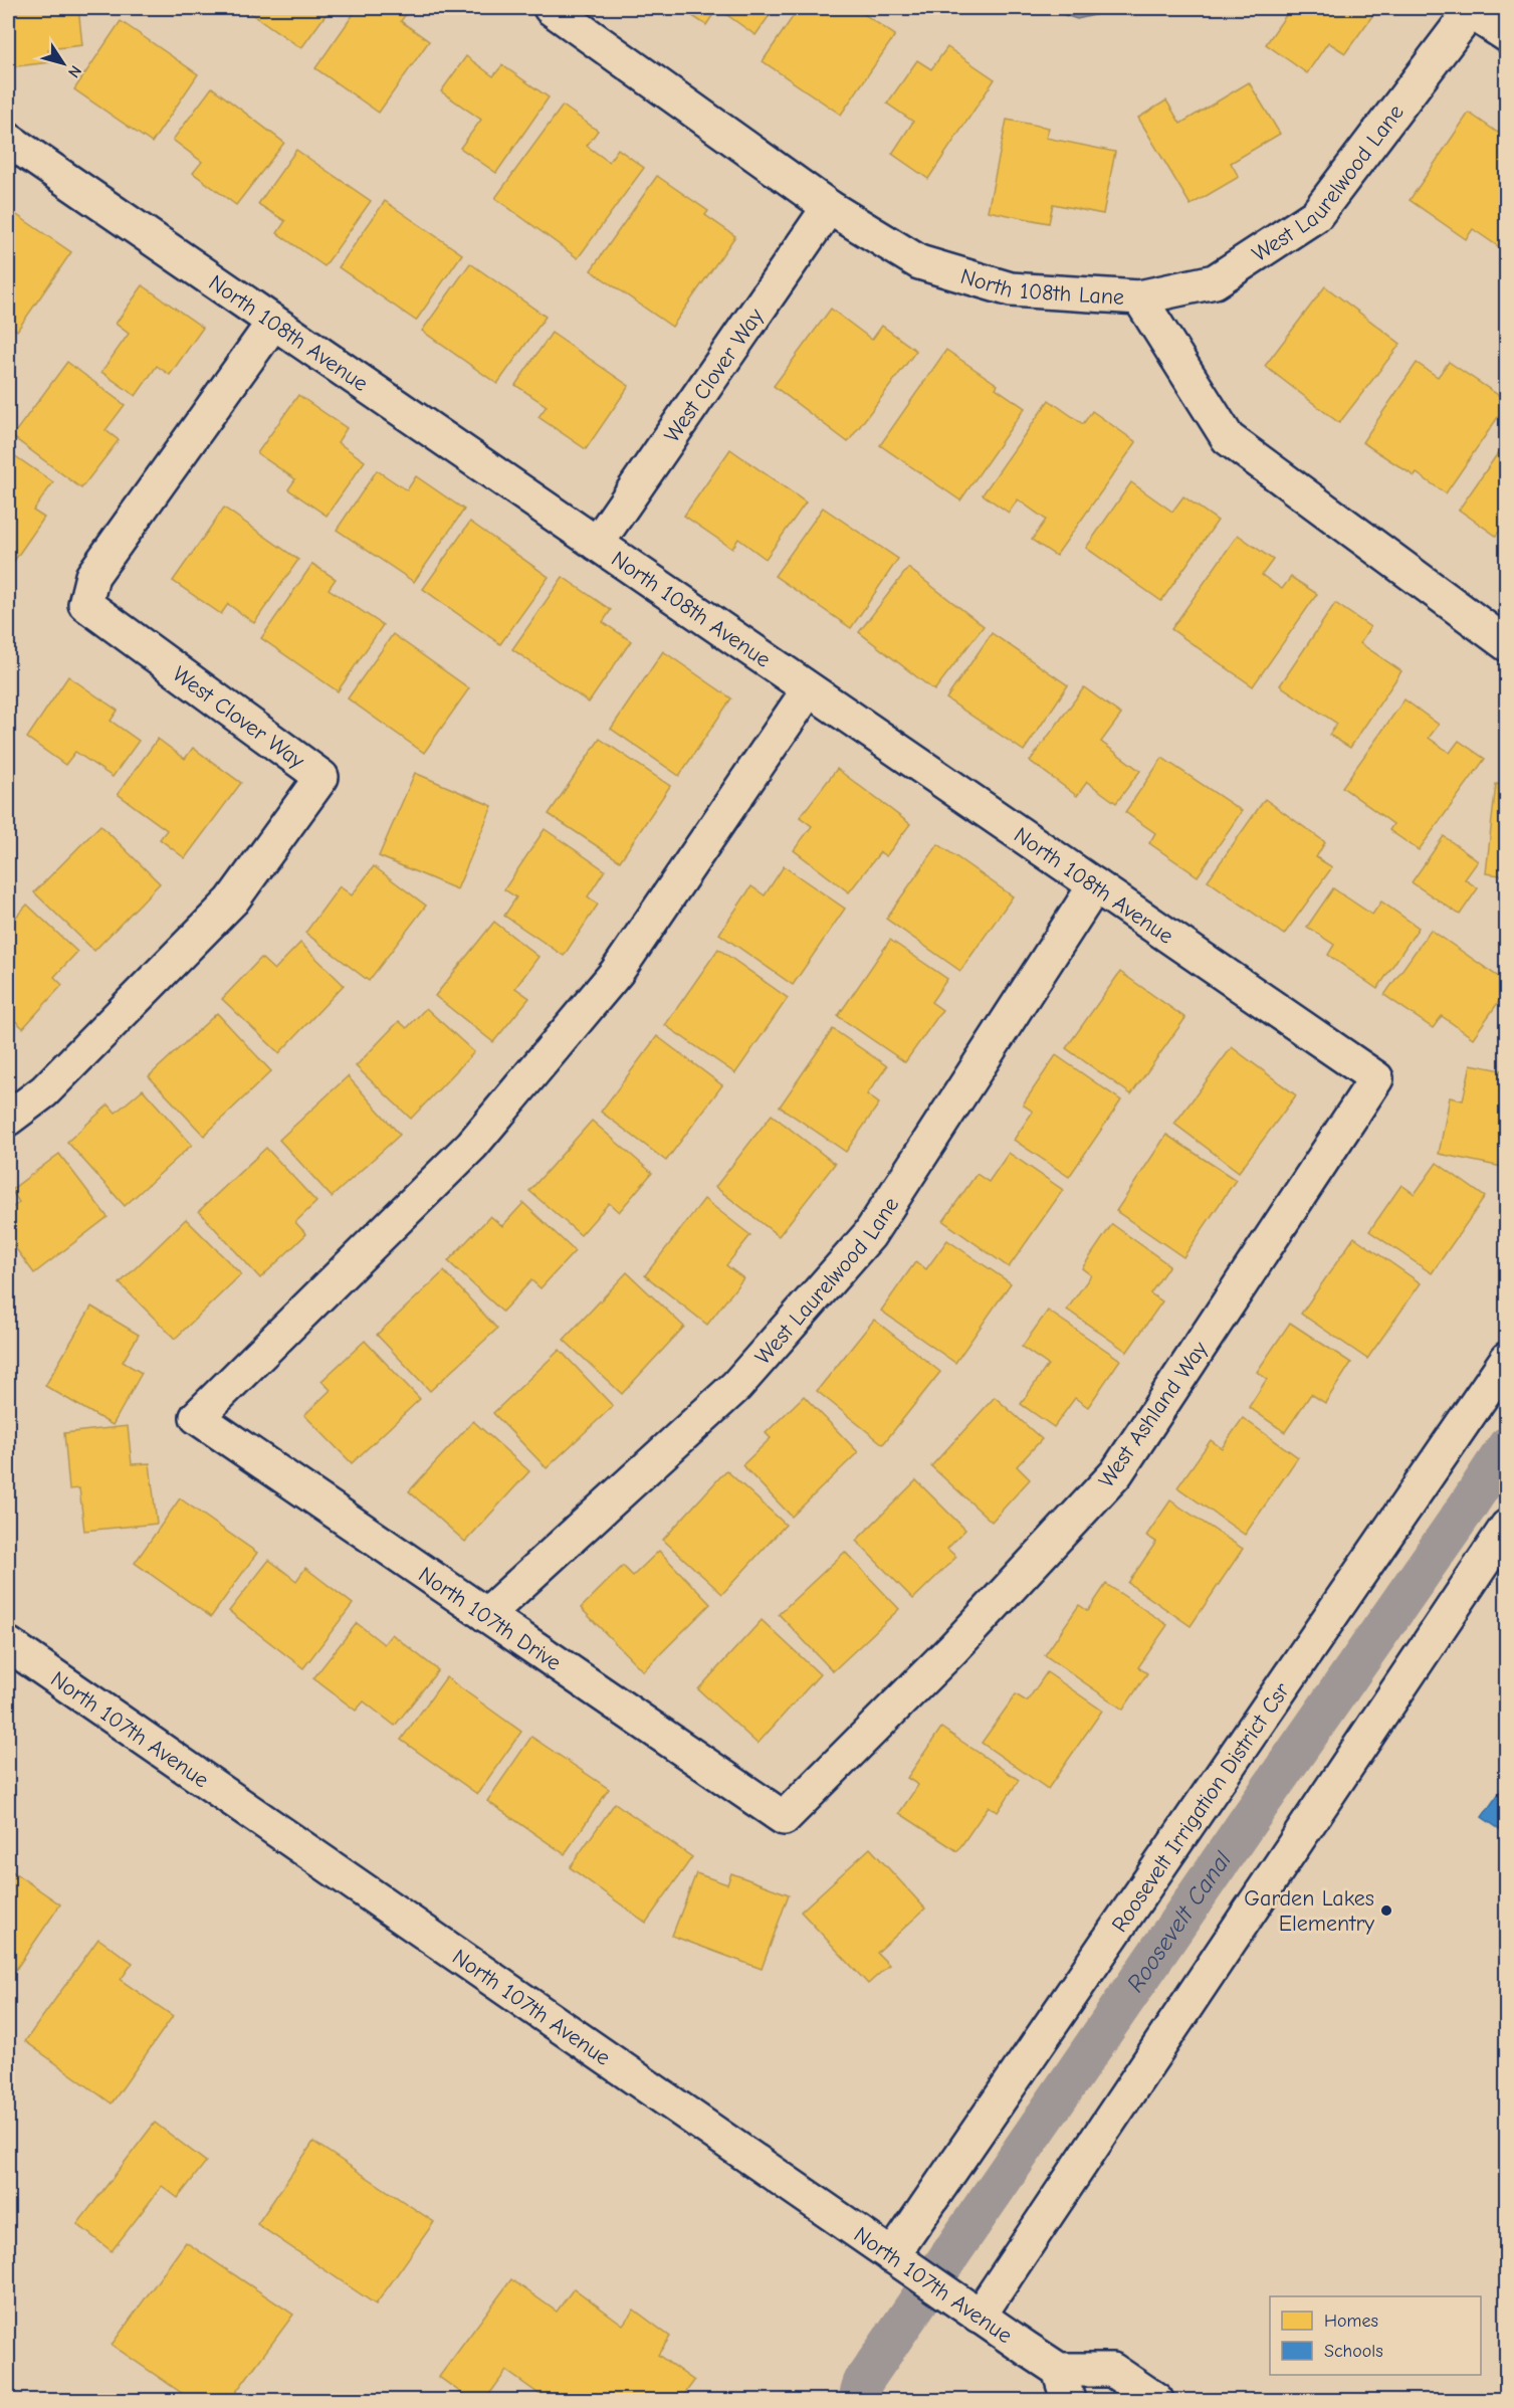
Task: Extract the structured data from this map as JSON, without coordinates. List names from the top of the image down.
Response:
{
  "streets": {
    "street": [
      "West Laurelwood Lane",
      "North 108th Lane",
      "North 108th Avenue",
      "West Clover Way",
      "West Ashland Way",
      "North 107th Drive",
      "North 107th Avenue",
      "Roosevelt Irrigation District Csr"
    ]
  },
  "crossings": [
    ["West Laurelwood Lane", "North 108th Lane"],
    ["West Laurelwood Lane", "North 108th Avenue"],
    ["West Laurelwood Lane", "North 107th Drive"],
    ["North 108th Lane", "West Clover Way"],
    ["North 108th Avenue", "West Clover Way"],
    ["North 108th Avenue", "West Ashland Way"],
    ["North 108th Avenue", "North 107th Drive"],
    ["West Ashland Way", "North 107th Drive"],
    ["North 107th Avenue", "Roosevelt Irrigation District Csr"]
  ],
  "water": ["Roosevelt Canal"],
  "places": ["Garden Lakes Elementry"],
  "legend": ["Homes", "Schools"],
  "north": "bottom right"
}
